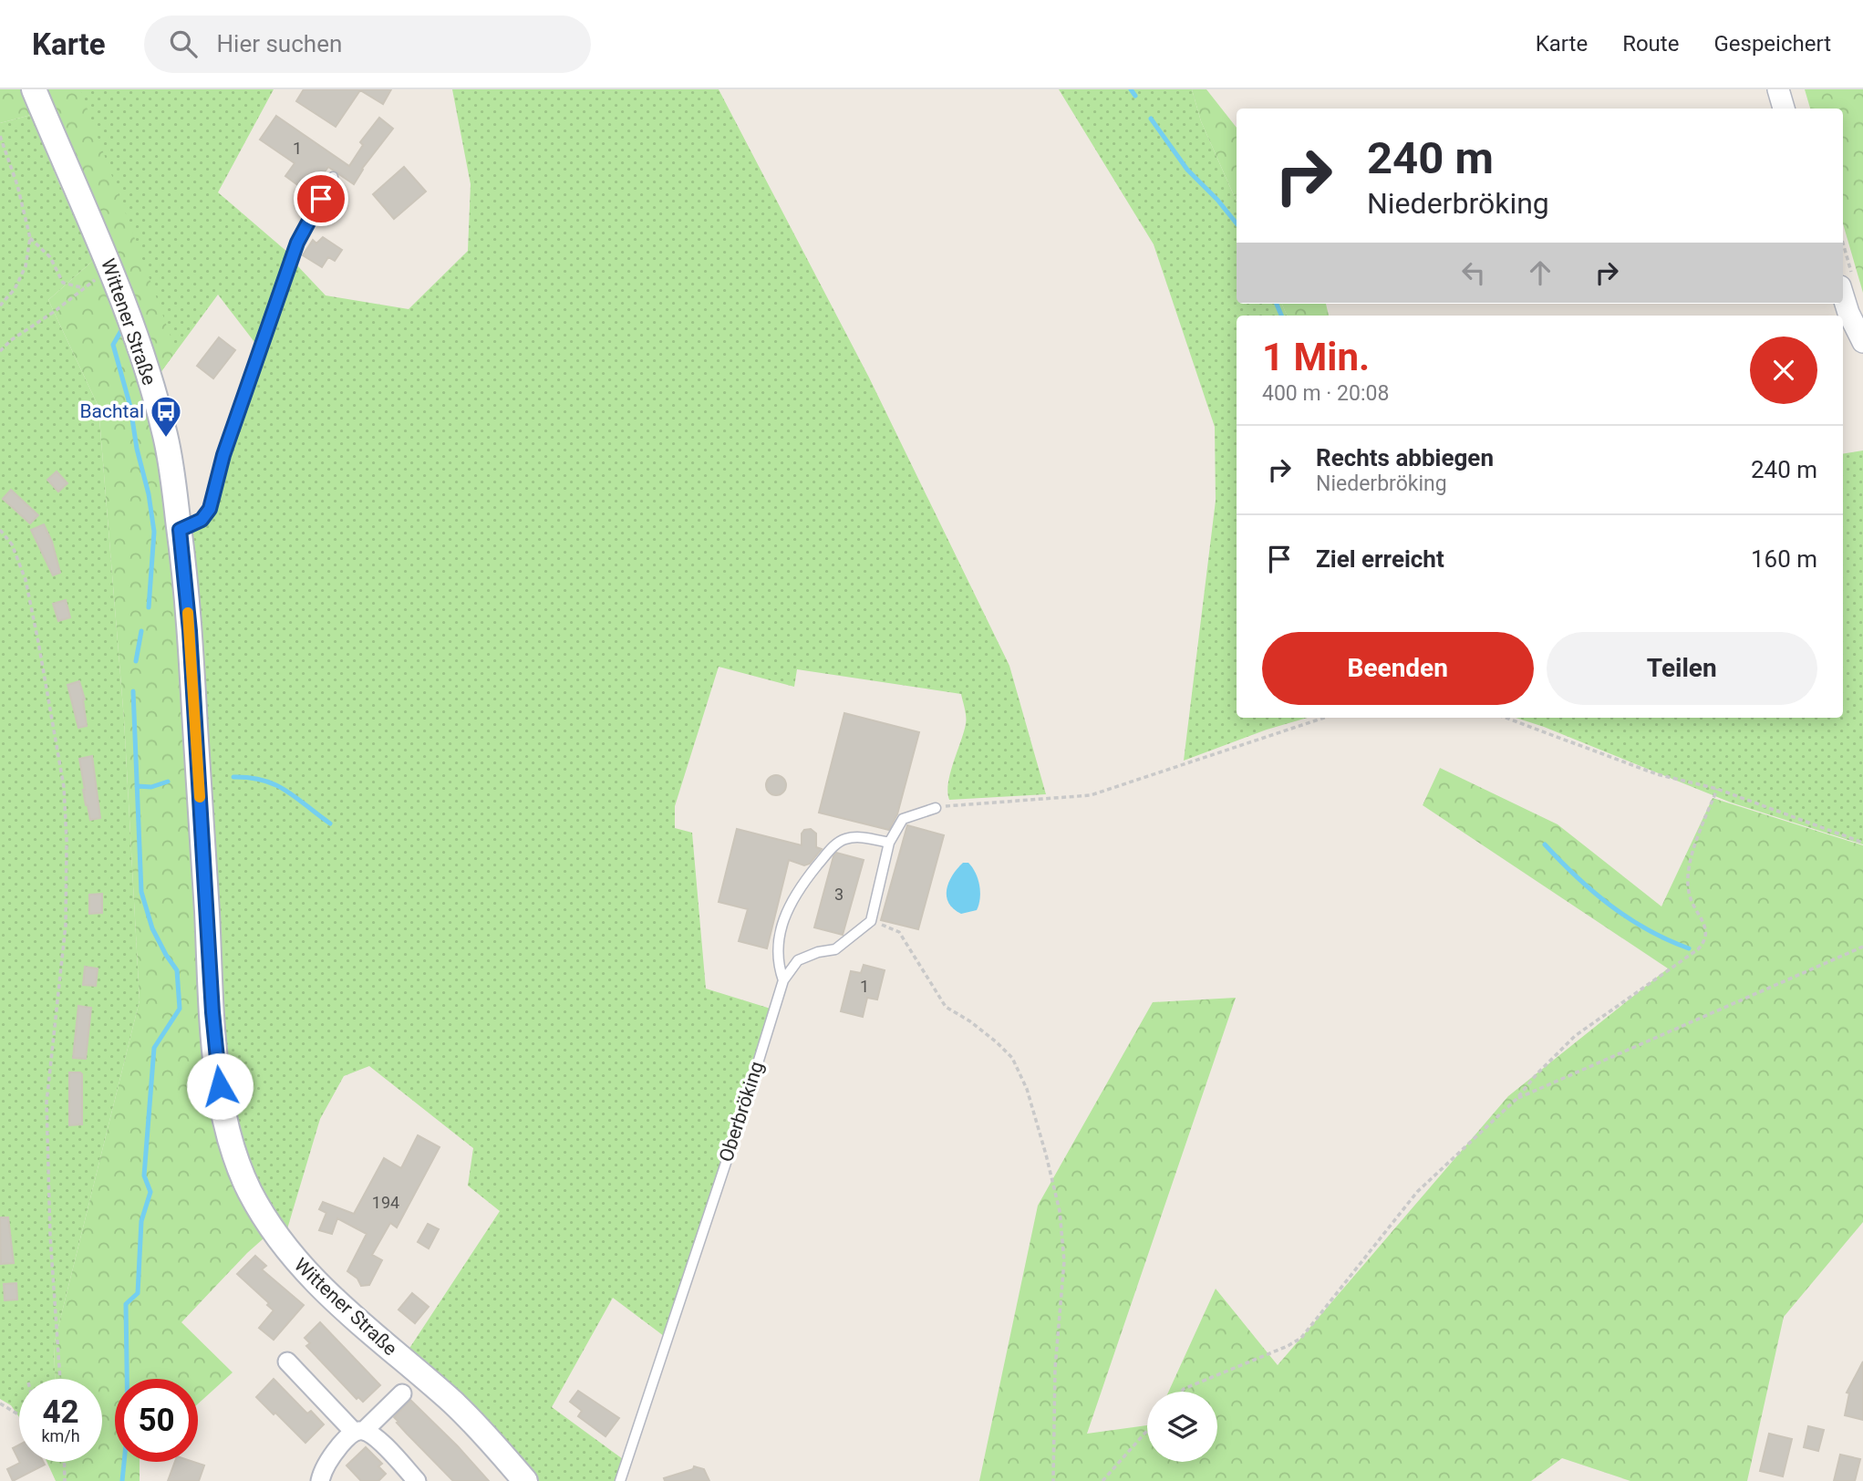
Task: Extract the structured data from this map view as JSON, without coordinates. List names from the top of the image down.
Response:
{
  "streets": {
    "main road": ["Wittener Straße"],
    "lane": ["Oberbröking"]
  },
  "places": {
    "bus stop": ["Bachtal"]
  },
  "house_numbers": [
    "1",
    "3",
    "1",
    "194"
  ],
  "page": {
    "header": "Karte",
    "search": "Hier suchen",
    "nav": ["Karte", "Route", "Gespeichert"],
    "turn": ["240 m", "Niederbröking"],
    "heading": ["1 Min.", "400 m · 20:08"],
    "list": [
      {
        "name": "Rechts abbiegen",
        "note": "Niederbröking",
        "value": "240 m"
      },
      {
        "name": "Ziel erreicht",
        "value": "160 m"
      }
    ],
    "buttons": ["Beenden", "Teilen"],
    "speed": "42 km/h",
    "limit": "50"
  }
}
